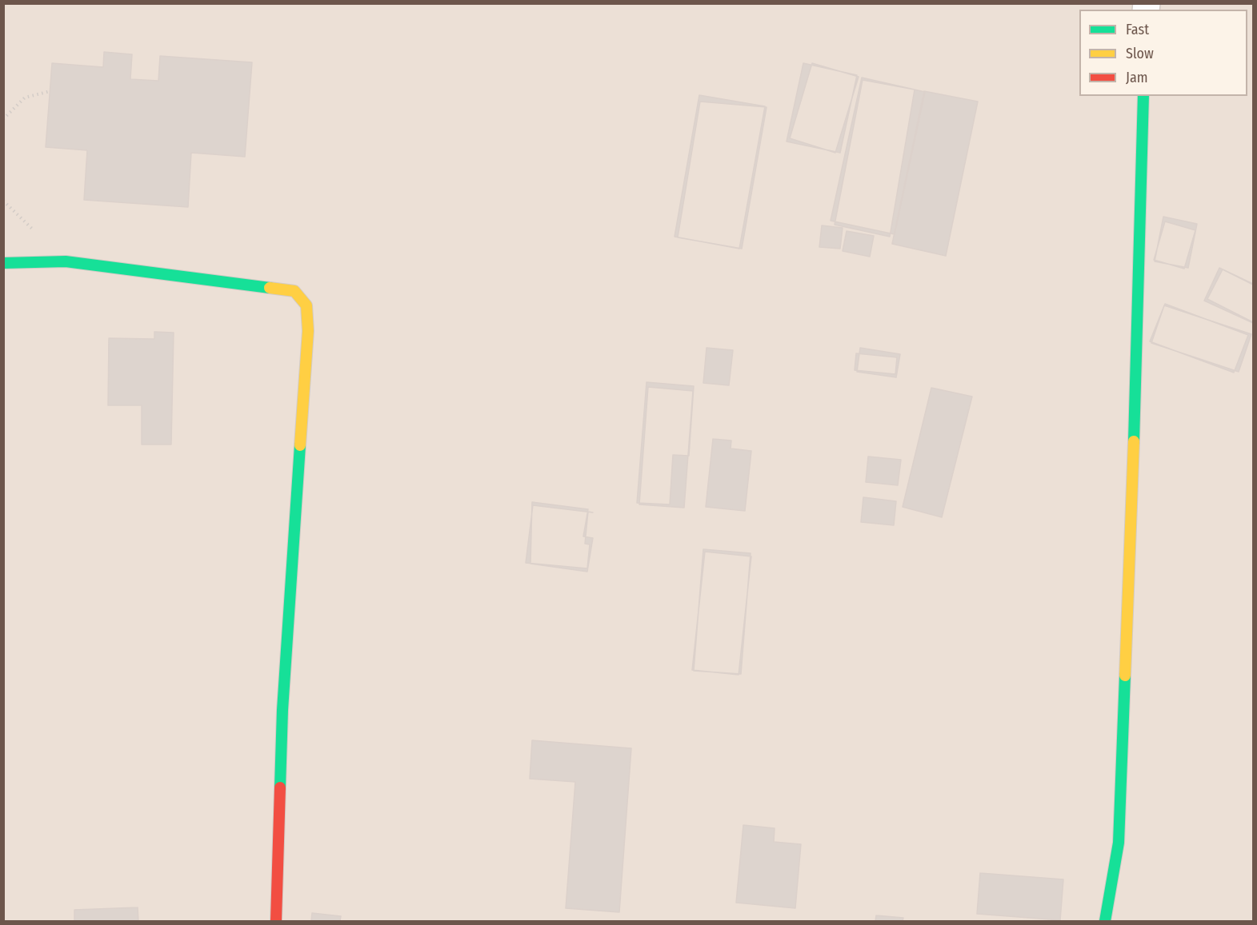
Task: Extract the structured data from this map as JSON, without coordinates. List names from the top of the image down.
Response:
{
  "legend": ["Fast", "Slow", "Jam"]
}
